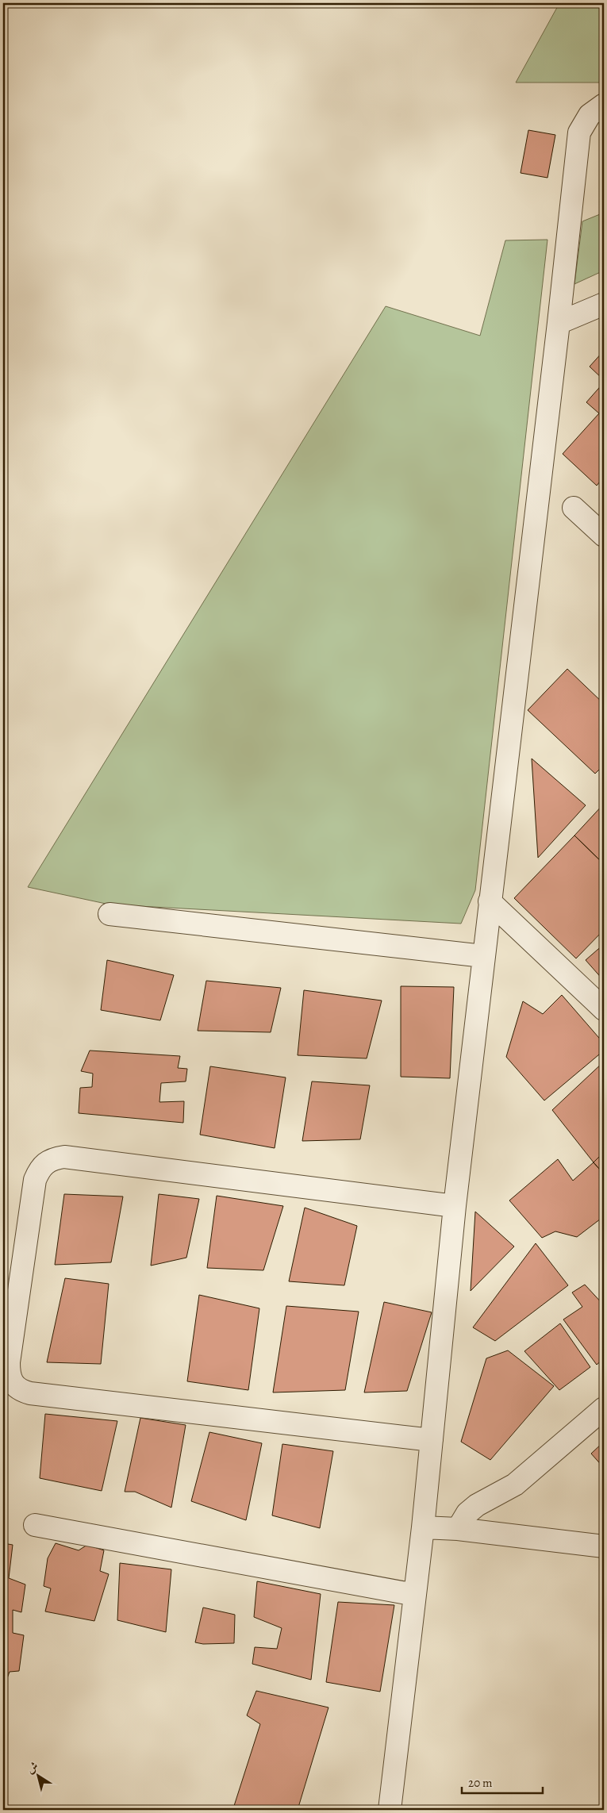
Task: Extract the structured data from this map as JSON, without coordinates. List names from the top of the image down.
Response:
{
  "scale_bar": "20 m",
  "north": "top left"
}
